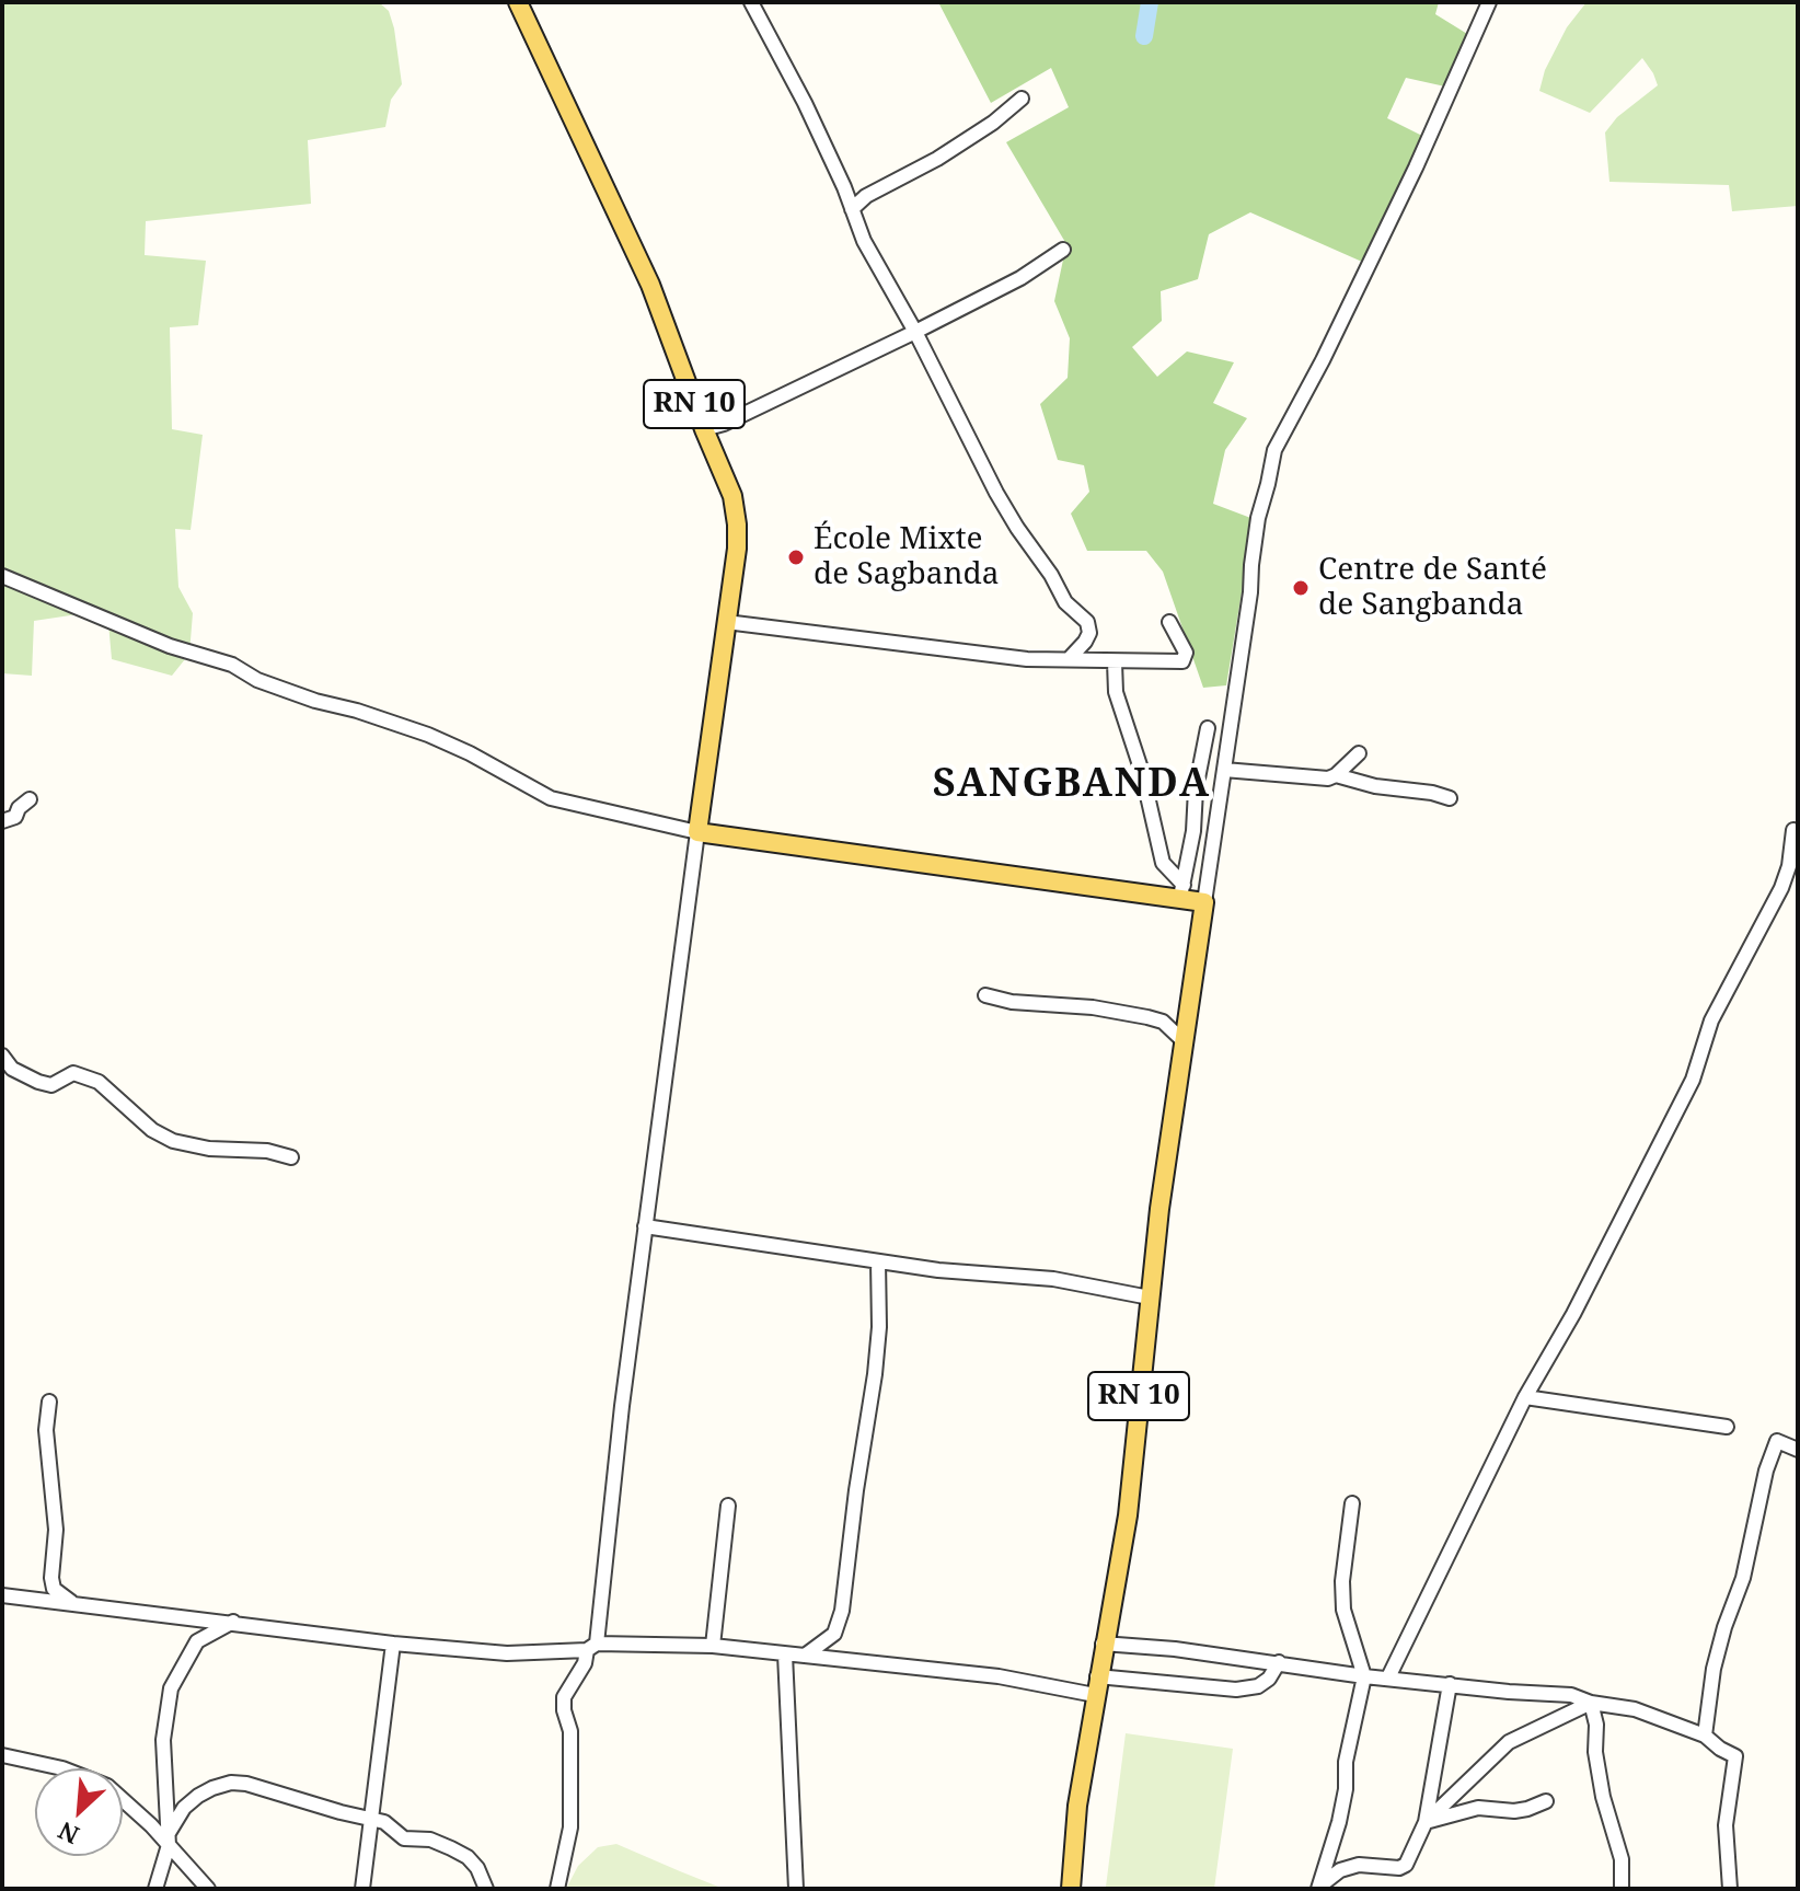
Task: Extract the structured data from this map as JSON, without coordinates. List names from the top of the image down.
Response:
{
  "streets": {
    "main road": ["RN 10"]
  },
  "districts": ["SANGBANDA"],
  "places": ["École Mixte de Sagbanda", "Centre de Santé de Sangbanda"],
  "north": "bottom left"
}
